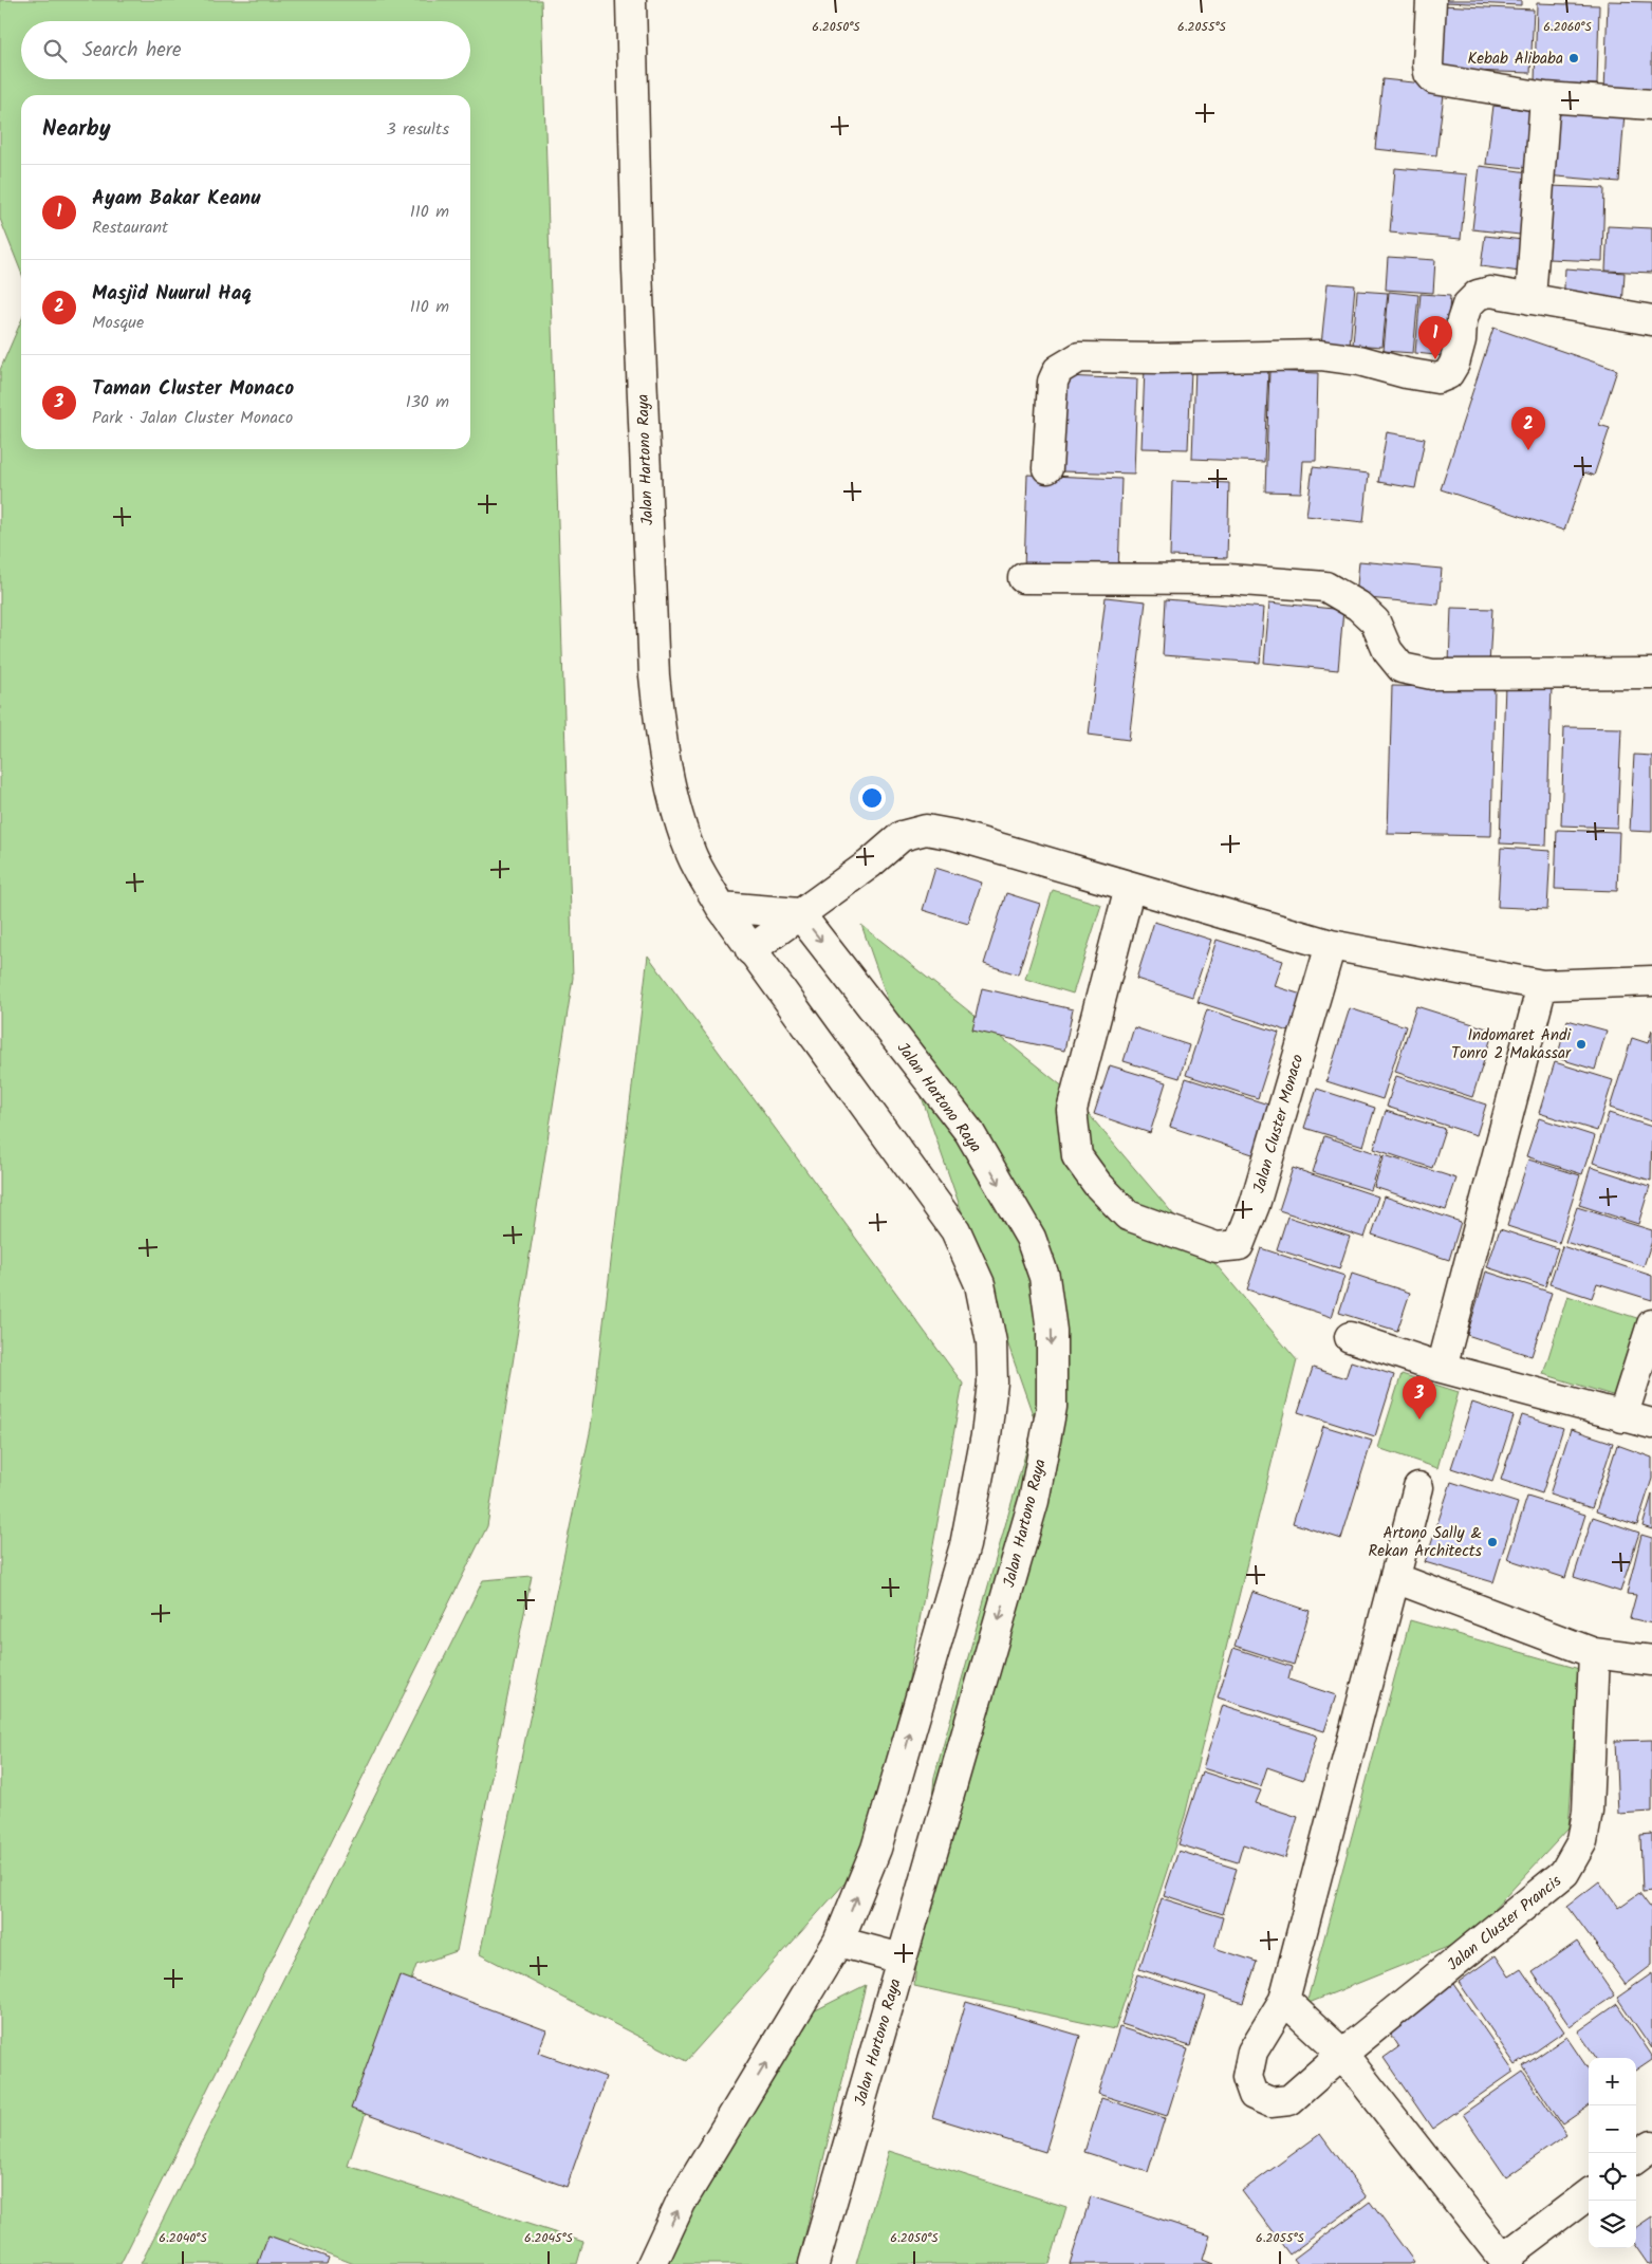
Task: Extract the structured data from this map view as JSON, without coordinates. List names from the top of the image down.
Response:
{
  "streets": {
    "street": ["Jalan Hartono Raya", "Jalan Cluster Monaco", "Jalan Cluster Prancis"]
  },
  "places": ["Kebab Alibaba", "Indomaret Andi Tonro 2 Makassar", "Artono Sally & Rekan Architects"],
  "page": {
    "search": "Search here",
    "heading": ["Nearby", "3 results"],
    "list": [
      {
        "mark": "1",
        "name": "Ayam Bakar Keanu",
        "note": "Restaurant",
        "value": "110 m"
      },
      {
        "mark": "2",
        "name": "Masjid Nuurul Haq",
        "note": "Mosque",
        "value": "110 m"
      },
      {
        "mark": "3",
        "name": "Taman Cluster Monaco",
        "note": "Park · Jalan Cluster Monaco",
        "value": "130 m"
      }
    ],
    "pins": ["1", "2", "3"],
    "map_buttons": ["+", "−"]
  },
  "coordinates": [
    "6.2050°S",
    "6.2055°S",
    "6.2060°S",
    "6.2040°S",
    "6.2045°S"
  ]
}
